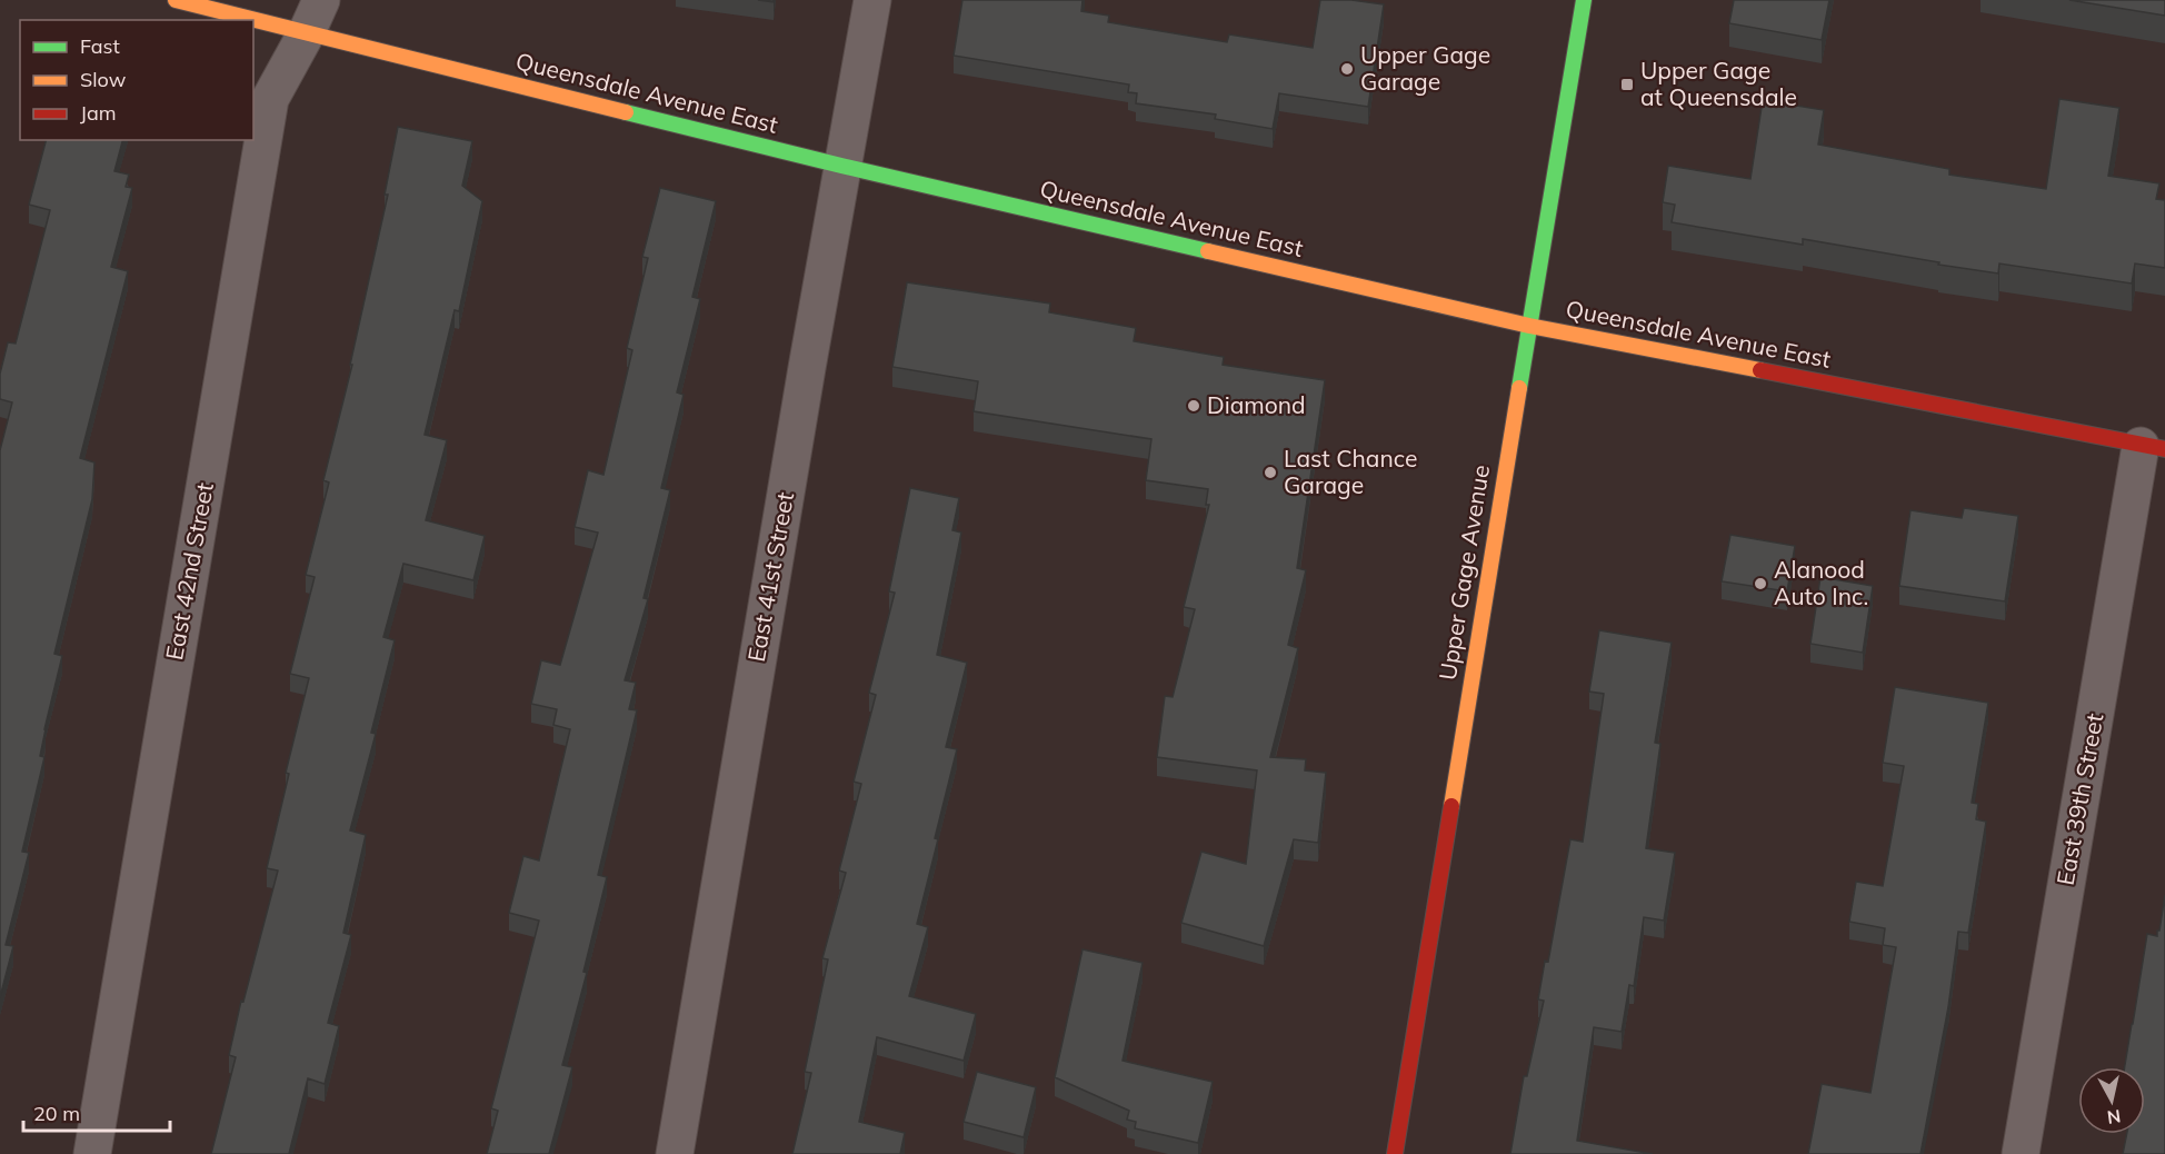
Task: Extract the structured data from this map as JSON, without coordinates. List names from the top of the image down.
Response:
{
  "streets": {
    "street": [
      "Queensdale Avenue East",
      "East 42nd Street",
      "Upper Gage Avenue",
      "East 41st Street",
      "East 39th Street"
    ]
  },
  "crossings": [
    ["Queensdale Avenue East", "East 42nd Street"],
    ["Queensdale Avenue East", "Upper Gage Avenue"],
    ["Queensdale Avenue East", "East 41st Street"],
    ["Queensdale Avenue East", "East 39th Street"]
  ],
  "places": {
    "other": [
      "Upper Gage Garage",
      "Diamond",
      "Last Chance Garage",
      "Alanood Auto Inc."
    ],
    "transit": ["Upper Gage at Queensdale"]
  },
  "legend": ["Fast", "Slow", "Jam"],
  "scale_bar": "20 m",
  "north": "bottom"
}
